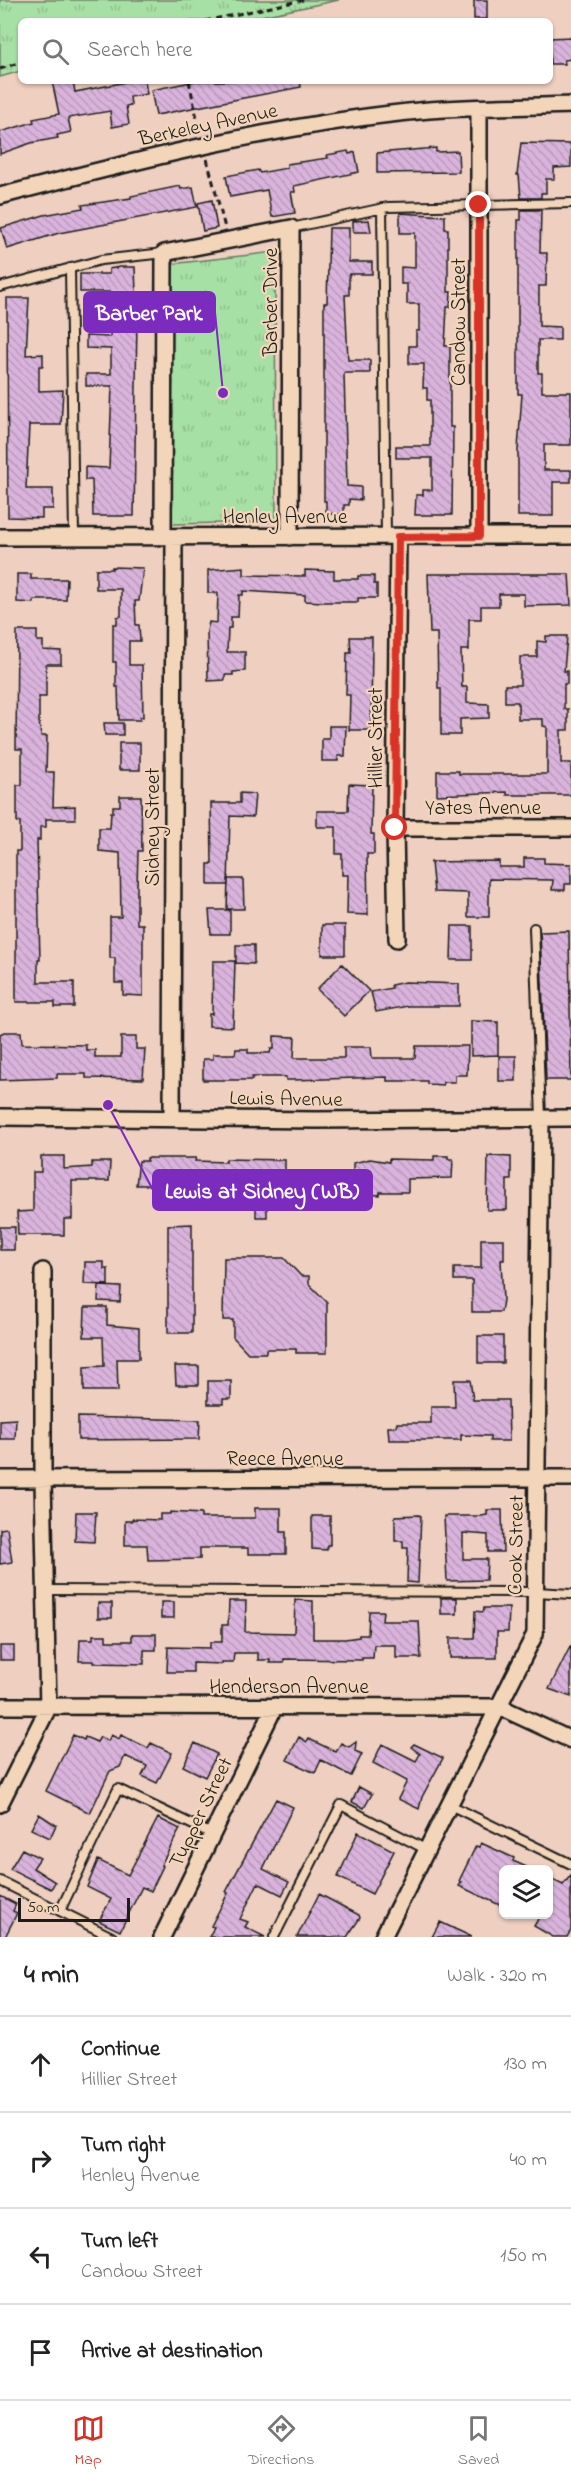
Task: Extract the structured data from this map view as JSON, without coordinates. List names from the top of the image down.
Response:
{
  "streets": {
    "street": [
      "Berkeley Avenue",
      "Barber Drive",
      "Candow Street",
      "Henley Avenue",
      "Hillier Street",
      "Yates Avenue",
      "Sidney Street",
      "Lewis Avenue",
      "Reece Avenue",
      "Cook Street",
      "Henderson Avenue",
      "Tupper Street"
    ]
  },
  "crossings": [
    ["Berkeley Avenue", "Candow Street"],
    ["Barber Drive", "Henley Avenue"],
    ["Candow Street", "Henley Avenue"],
    ["Henley Avenue", "Hillier Street"],
    ["Henley Avenue", "Sidney Street"],
    ["Hillier Street", "Yates Avenue"],
    ["Sidney Street", "Lewis Avenue"],
    ["Lewis Avenue", "Cook Street"],
    ["Reece Avenue", "Cook Street"],
    ["Cook Street", "Henderson Avenue"],
    ["Henderson Avenue", "Tupper Street"]
  ],
  "places": ["Barber Park", "Lewis at Sidney (WB)"],
  "scale_bar": "50 m",
  "page": {
    "search": "Search here",
    "scale": "50 m",
    "heading": ["4 min", "Walk · 320 m"],
    "list": [
      ["Continue", "Hillier Street", "130 m"],
      ["Turn right", "Henley Avenue", "40 m"],
      ["Turn left", "Candow Street", "150 m"],
      "Arrive at destination"
    ],
    "nav": ["Map", "Directions", "Saved"]
  }
}
